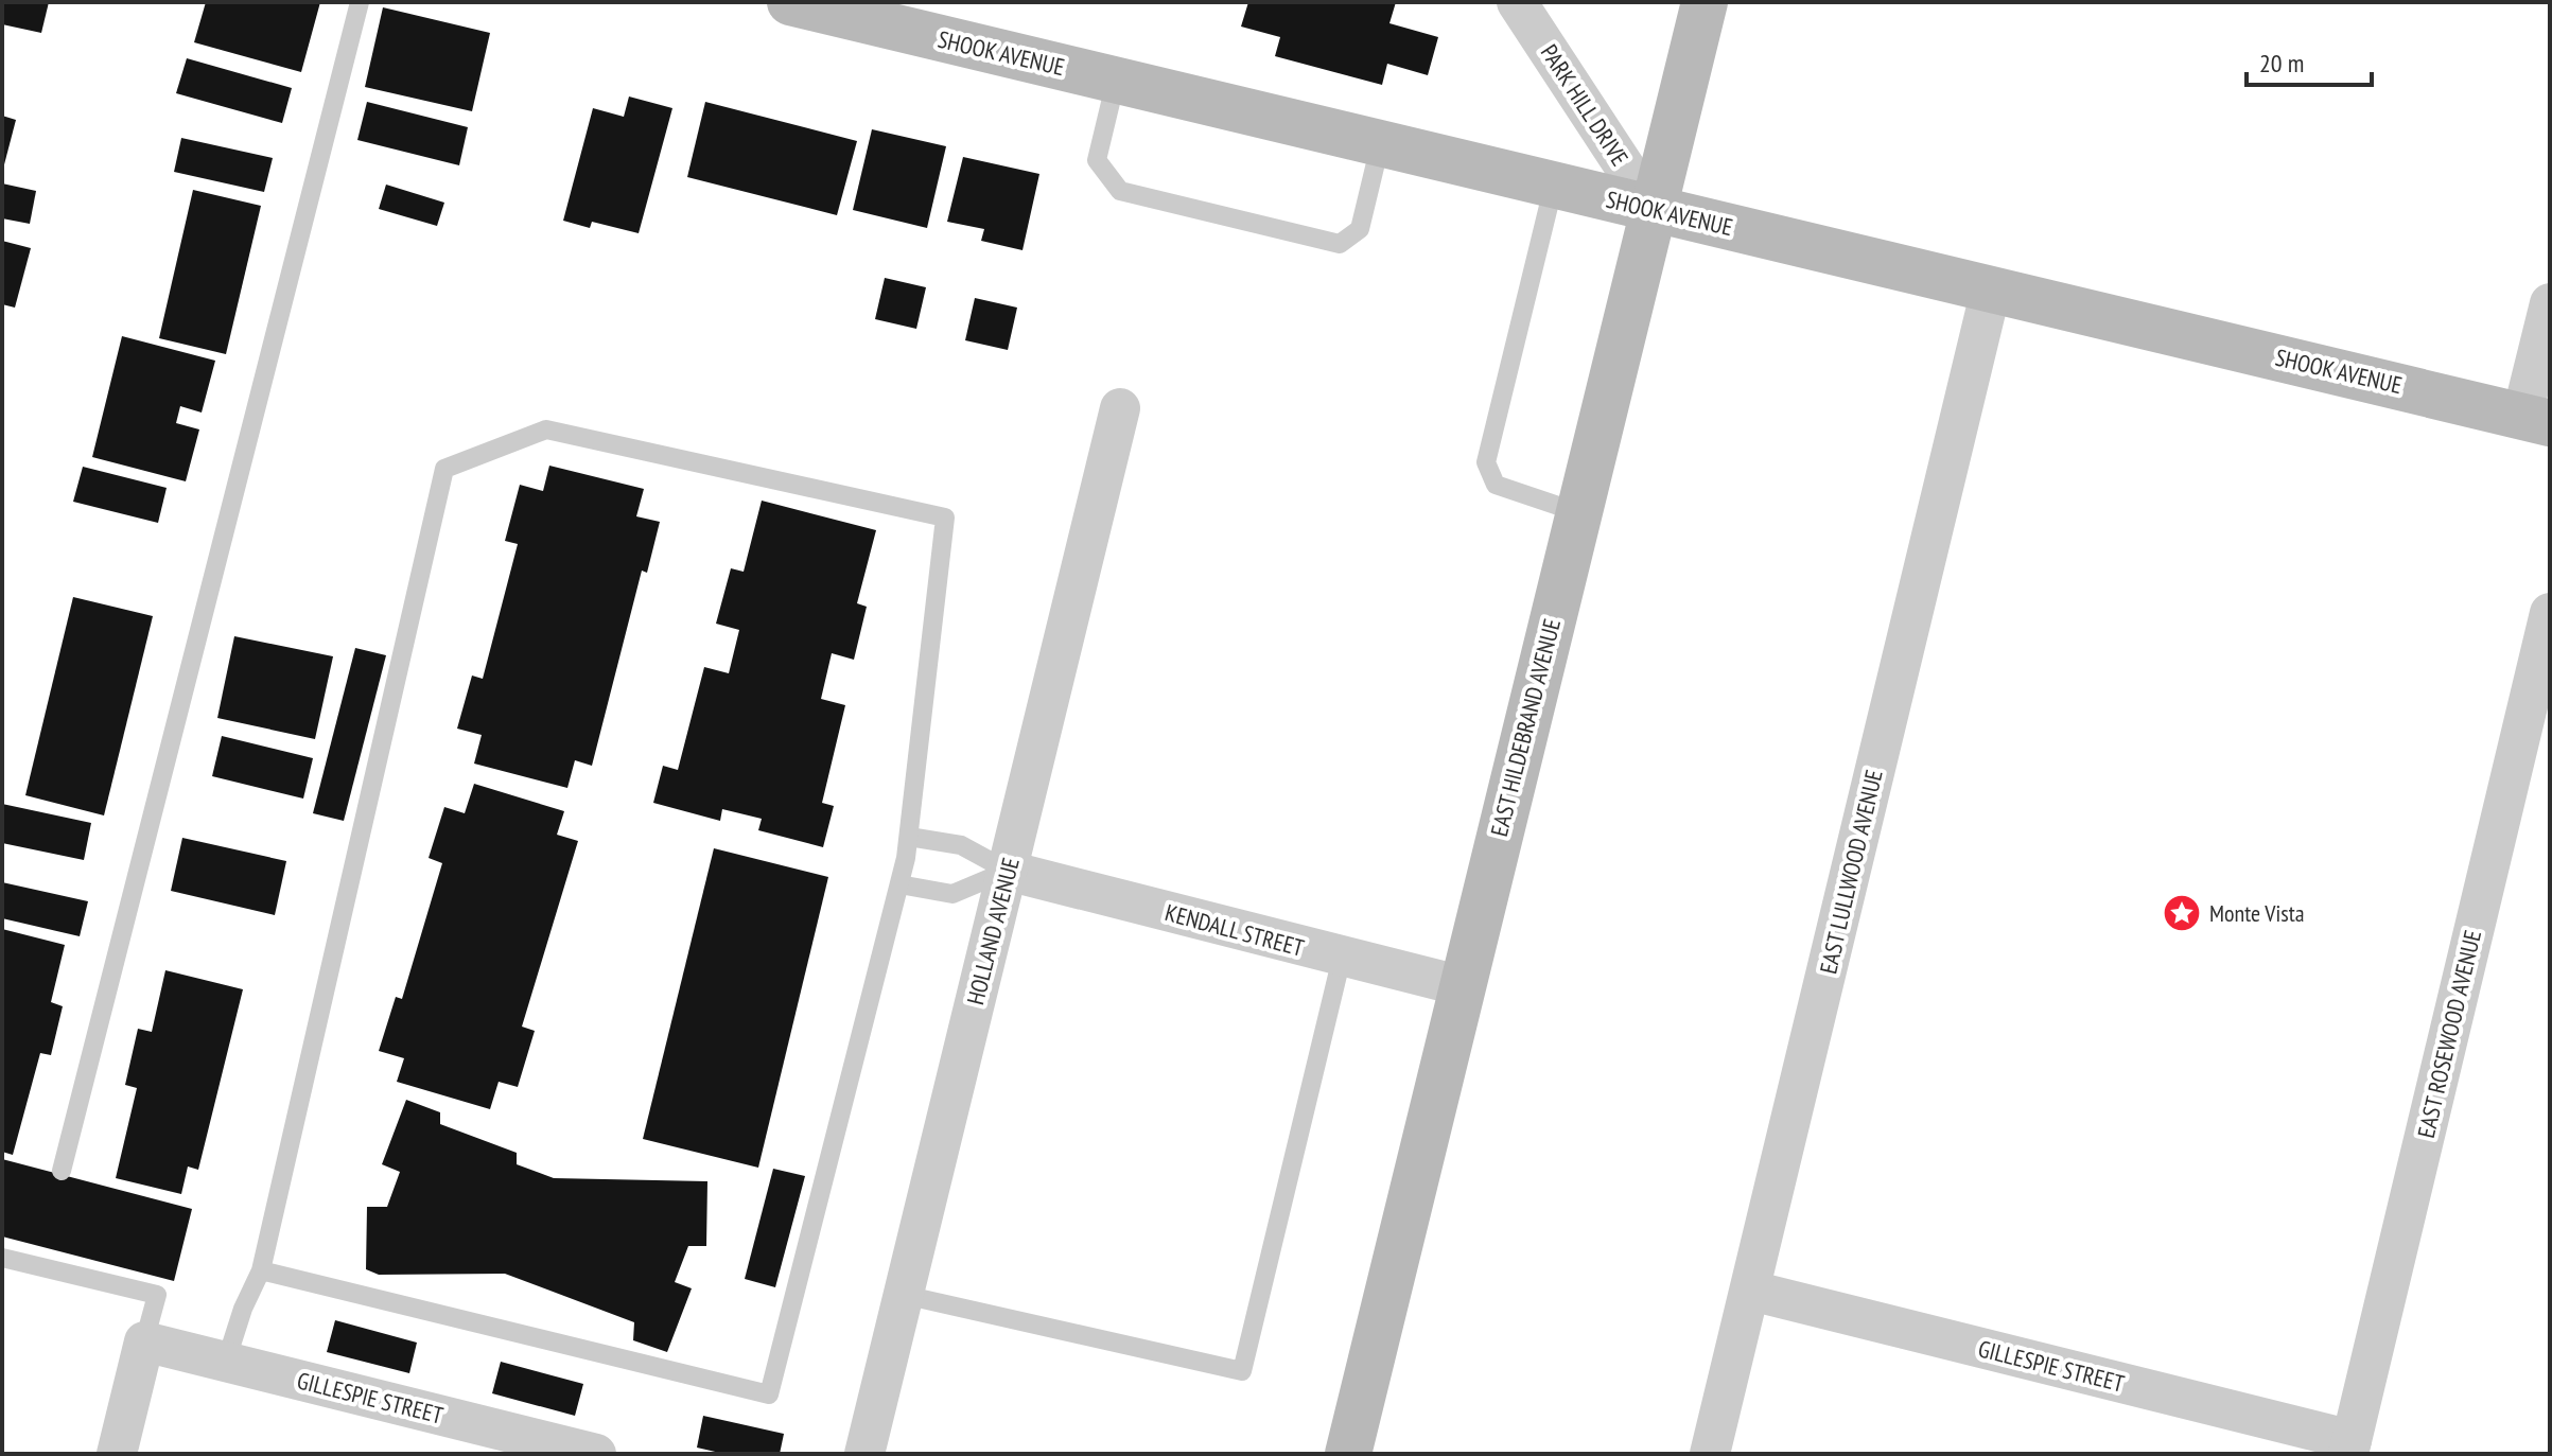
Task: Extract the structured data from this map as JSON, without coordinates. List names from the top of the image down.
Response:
{
  "streets": {
    "street": [
      "SHOOK AVENUE",
      "PARK HILL DRIVE",
      "EAST HILDEBRAND AVENUE",
      "EAST LULLWOOD AVENUE",
      "KENDALL STREET",
      "HOLLAND AVENUE",
      "EAST ROSEWOOD AVENUE",
      "GILLESPIE STREET"
    ]
  },
  "crossings": [
    ["SHOOK AVENUE", "PARK HILL DRIVE"],
    ["SHOOK AVENUE", "EAST HILDEBRAND AVENUE"],
    ["SHOOK AVENUE", "EAST LULLWOOD AVENUE"],
    ["PARK HILL DRIVE", "EAST HILDEBRAND AVENUE"],
    ["EAST HILDEBRAND AVENUE", "KENDALL STREET"],
    ["EAST LULLWOOD AVENUE", "GILLESPIE STREET"],
    ["KENDALL STREET", "HOLLAND AVENUE"],
    ["EAST ROSEWOOD AVENUE", "GILLESPIE STREET"]
  ],
  "places": {
    "place": ["Monte Vista"]
  },
  "scale_bar": "20 m"
}
